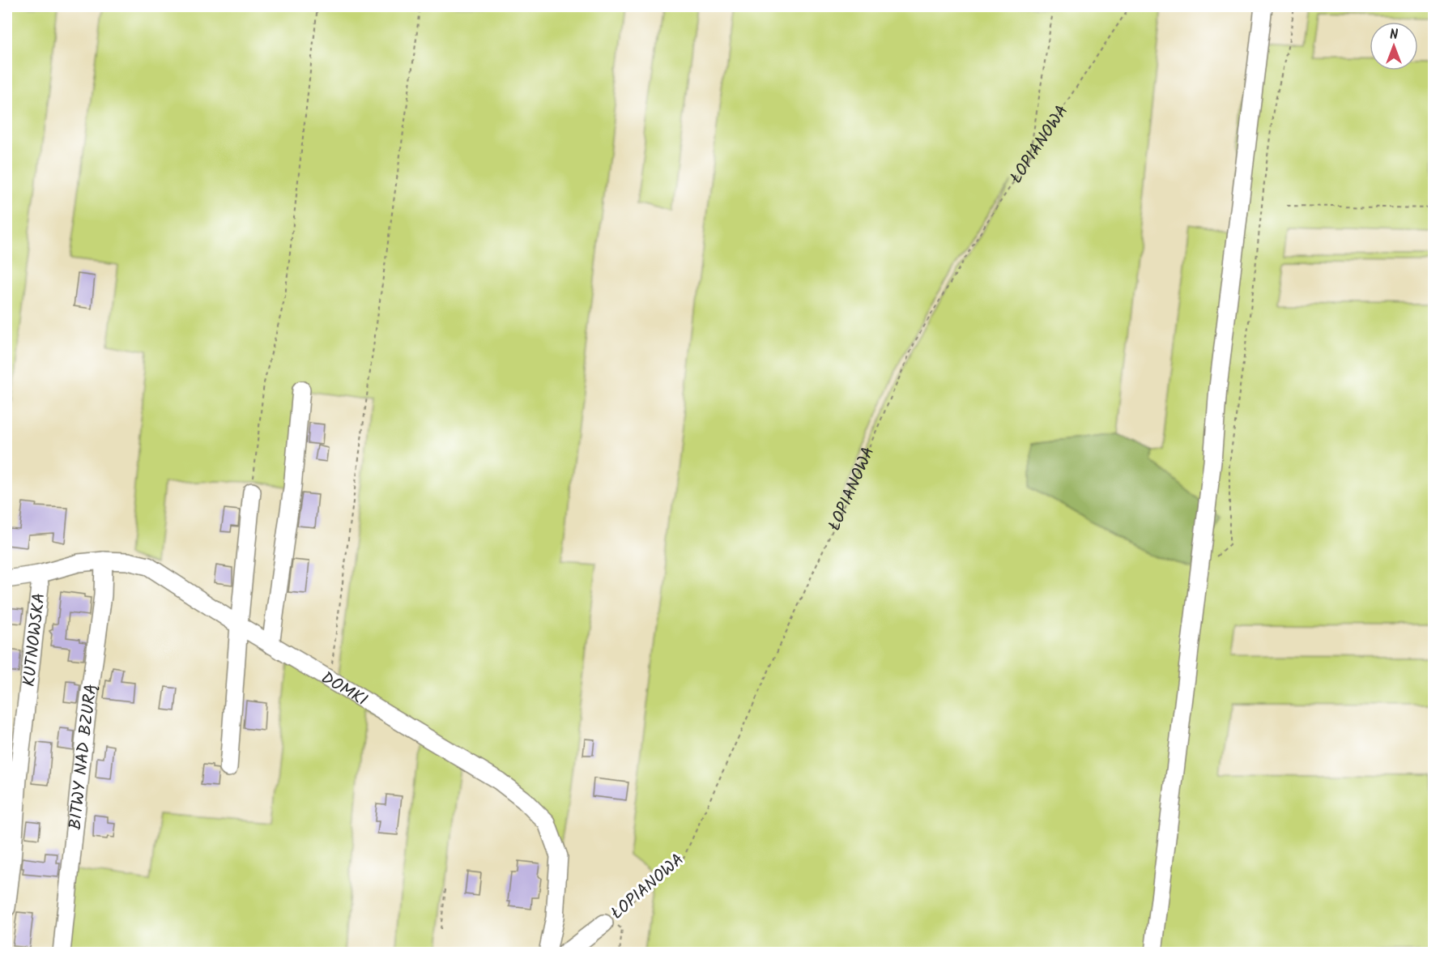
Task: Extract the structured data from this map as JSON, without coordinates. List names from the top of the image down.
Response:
{
  "streets": {
    "street": [
      "ŁOPIANOWA",
      "KUTNOWSKA",
      "DOMKI",
      "BITWY NAD BZURĄ"
    ]
  },
  "crossings": [
    ["KUTNOWSKA", "DOMKI"],
    ["DOMKI", "BITWY NAD BZURĄ"]
  ],
  "north": "top"
}
